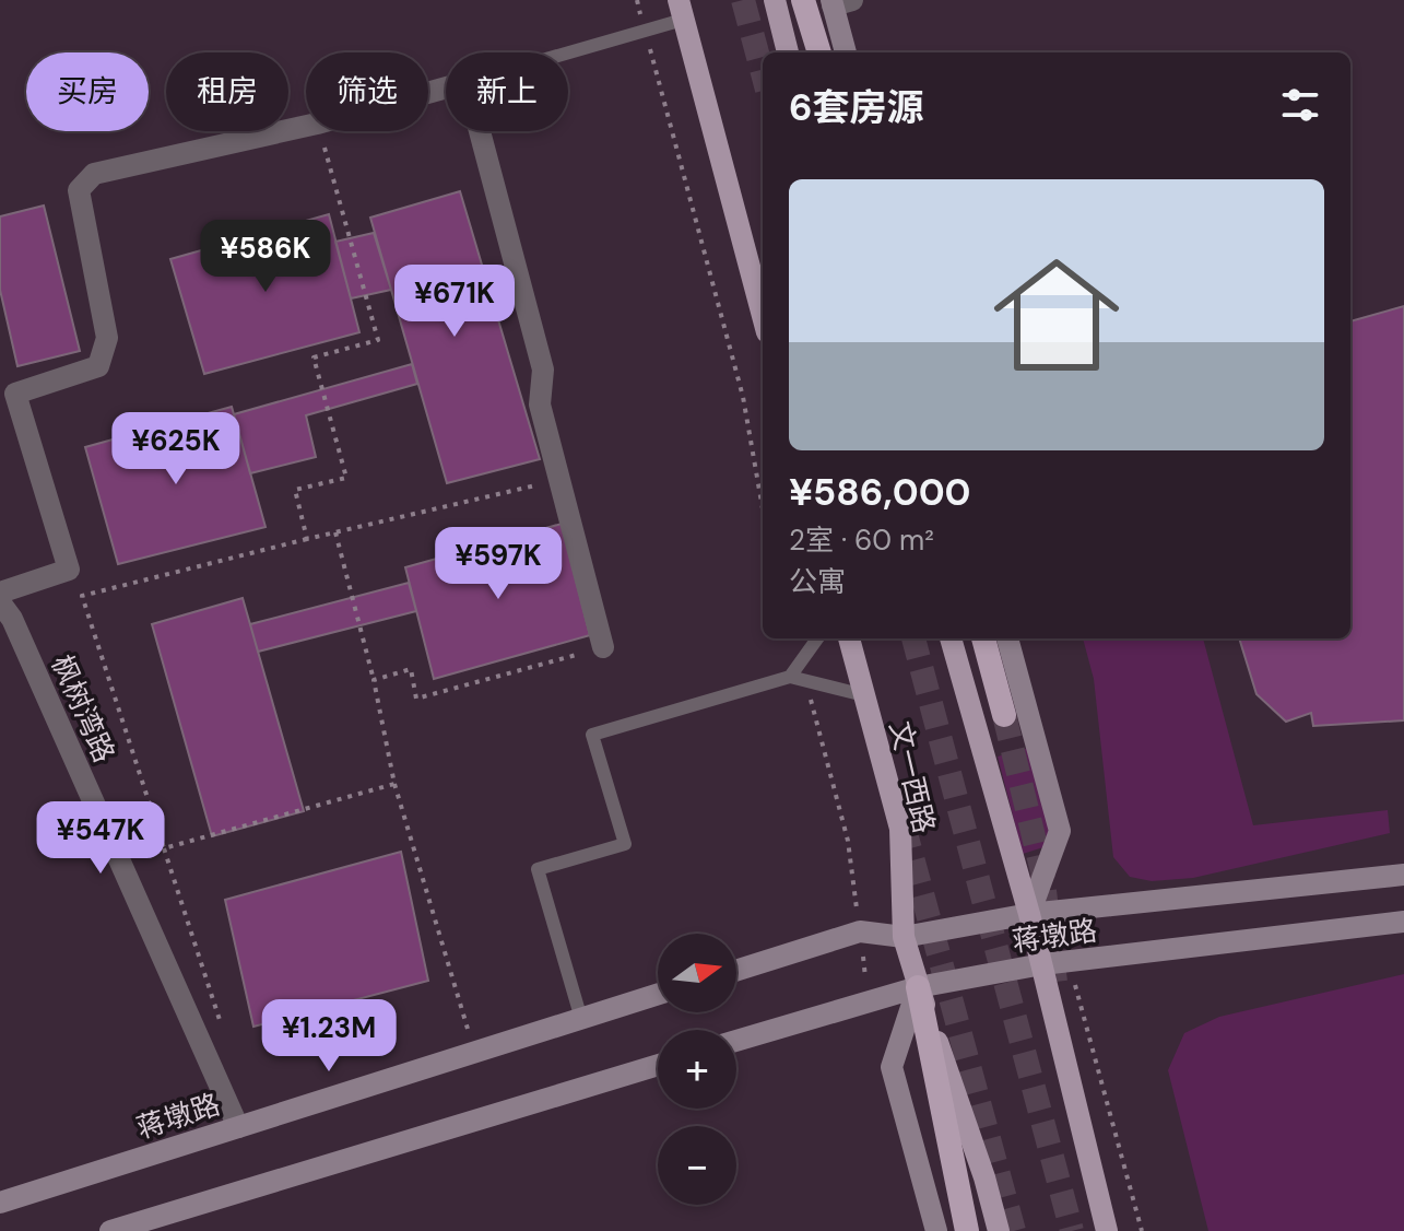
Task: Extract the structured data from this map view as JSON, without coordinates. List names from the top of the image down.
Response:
{
  "streets": {
    "main road": ["文一西路", "蒋墩路"],
    "street": ["枫树湾路"]
  },
  "crossings": [
    ["枫树湾路", "蒋墩路"],
    ["文一西路", "蒋墩路"]
  ],
  "north": "right",
  "page": {
    "chip": [
      "买房",
      "租房",
      "筛选",
      "新上"
    ],
    "heading": "6套房源",
    "list": [
      {
        "name": "¥586,000",
        "note": "2室 · 60 m² · 公寓"
      }
    ],
    "price": [
      "¥586K",
      "¥671K",
      "¥625K",
      "¥597K",
      "¥547K",
      "¥1.23M"
    ],
    "map_buttons": ["+", "−"]
  }
}
